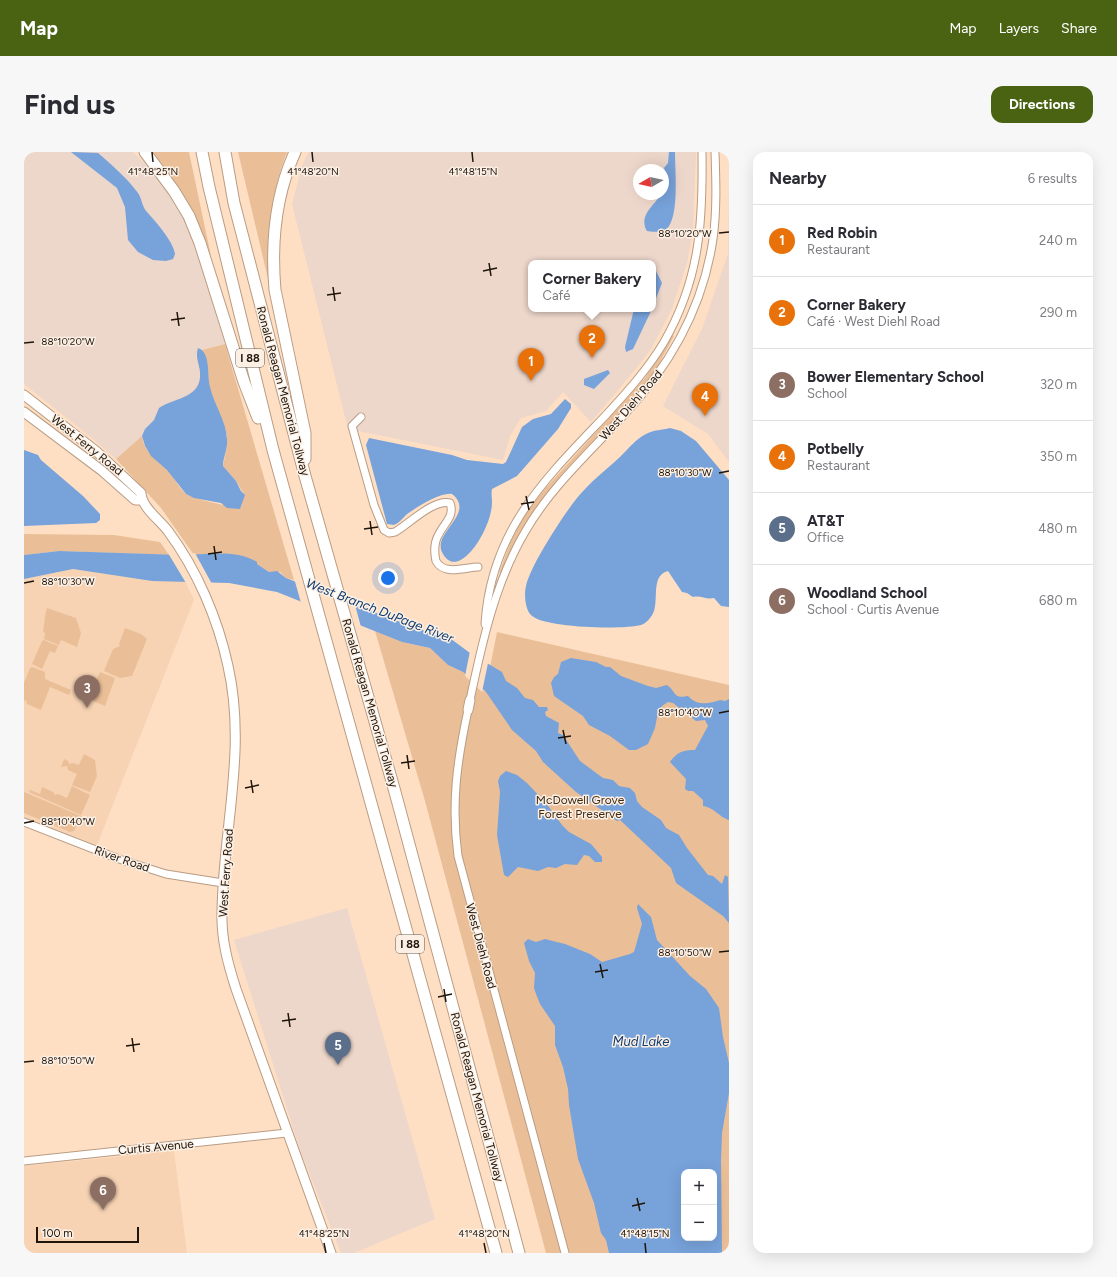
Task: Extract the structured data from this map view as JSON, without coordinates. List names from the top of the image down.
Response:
{
  "streets": {
    "highway": ["I 88", "Ronald Reagan Memorial Tollway"],
    "main road": ["West Diehl Road", "West Ferry Road"],
    "street": ["River Road", "Curtis Avenue"]
  },
  "crossings": [
    ["West Ferry Road", "River Road"],
    ["West Ferry Road", "Curtis Avenue"]
  ],
  "water": ["West Branch DuPage River", "Mud Lake"],
  "parks": ["McDowell Grove Forest Preserve"],
  "scale_bar": "100 m",
  "north": "left",
  "page": {
    "header": "Map",
    "nav": ["Map", "Layers", "Share"],
    "buttons": "Directions",
    "title": "Find us",
    "heading": ["Nearby", "6 results"],
    "list": [
      {
        "mark": "1",
        "name": "Red Robin",
        "note": "Restaurant",
        "value": "240 m"
      },
      {
        "mark": "2",
        "name": "Corner Bakery",
        "note": "Café · West Diehl Road",
        "value": "290 m"
      },
      {
        "mark": "3",
        "name": "Bower Elementary School",
        "note": "School",
        "value": "320 m"
      },
      {
        "mark": "4",
        "name": "Potbelly",
        "note": "Restaurant",
        "value": "350 m"
      },
      {
        "mark": "5",
        "name": "AT&T",
        "note": "Office",
        "value": "480 m"
      },
      {
        "mark": "6",
        "name": "Woodland School",
        "note": "School · Curtis Avenue",
        "value": "680 m"
      }
    ],
    "popup": ["Corner Bakery", "Café"],
    "pins": [
      "2",
      "1",
      "4",
      "3",
      "5",
      "6"
    ],
    "map_buttons": ["+", "−"],
    "scale": "100 m"
  },
  "coordinates": [
    "41°48'25\"N",
    "41°48'20\"N",
    "41°48'15\"N",
    "88°10'20\"W",
    "88°10'30\"W",
    "88°10'40\"W",
    "88°10'50\"W"
  ]
}
